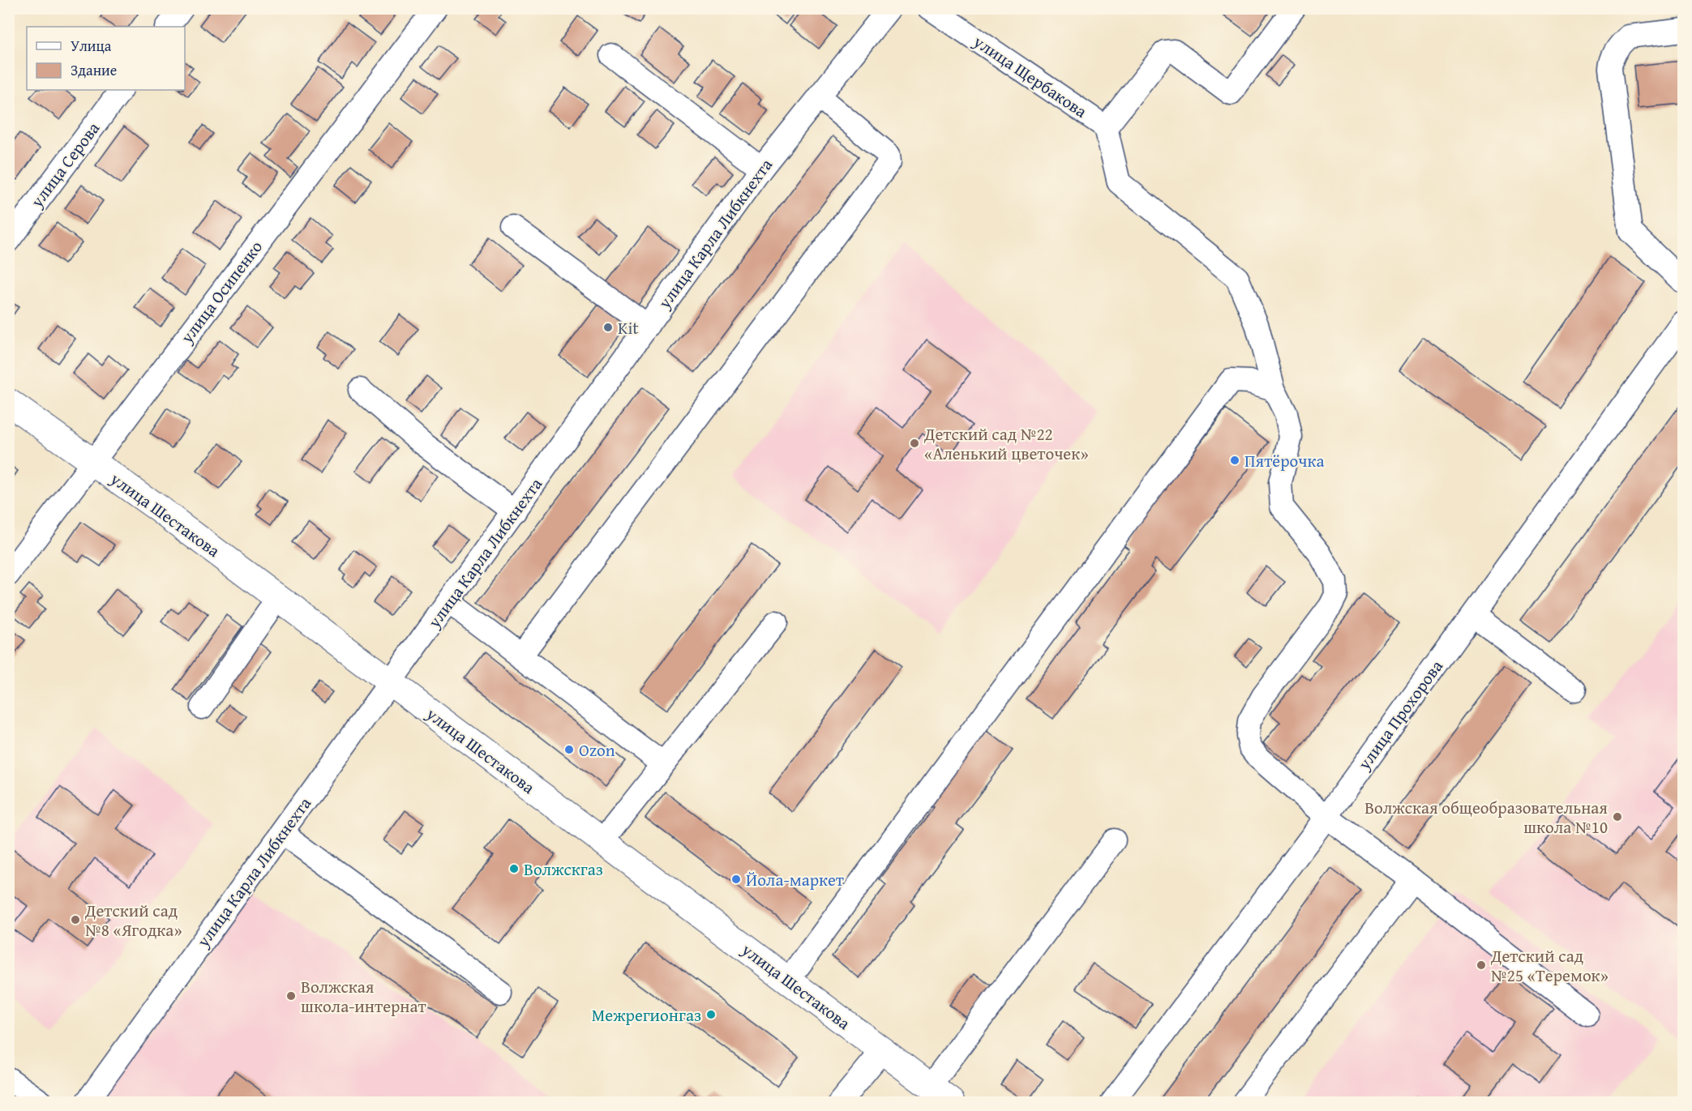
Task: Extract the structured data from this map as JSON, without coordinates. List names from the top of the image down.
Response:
{
  "streets": {
    "main road": ["улица Шестакова"],
    "street": [
      "улица Щербакова",
      "улица Серова",
      "улица Карла Либкнехта",
      "улица Осипенко",
      "улица Прохорова"
    ]
  },
  "crossings": [
    ["улица Карла Либкнехта", "улица Шестакова"],
    ["улица Осипенко", "улица Шестакова"]
  ],
  "places": [
    "Kit",
    "Детский сад №22 «Аленький цветочек»",
    "Пятёрочка",
    "Ozon",
    "Волжская общеобразовательная школа №10",
    "Волжскгаз",
    "Йола-маркет",
    "Детский сад №8 «Ягодка»",
    "Детский сад №25 «Теремок»",
    "Волжская школа-интернат",
    "Межрегионгаз"
  ],
  "legend": ["Улица", "Здание"]
}
